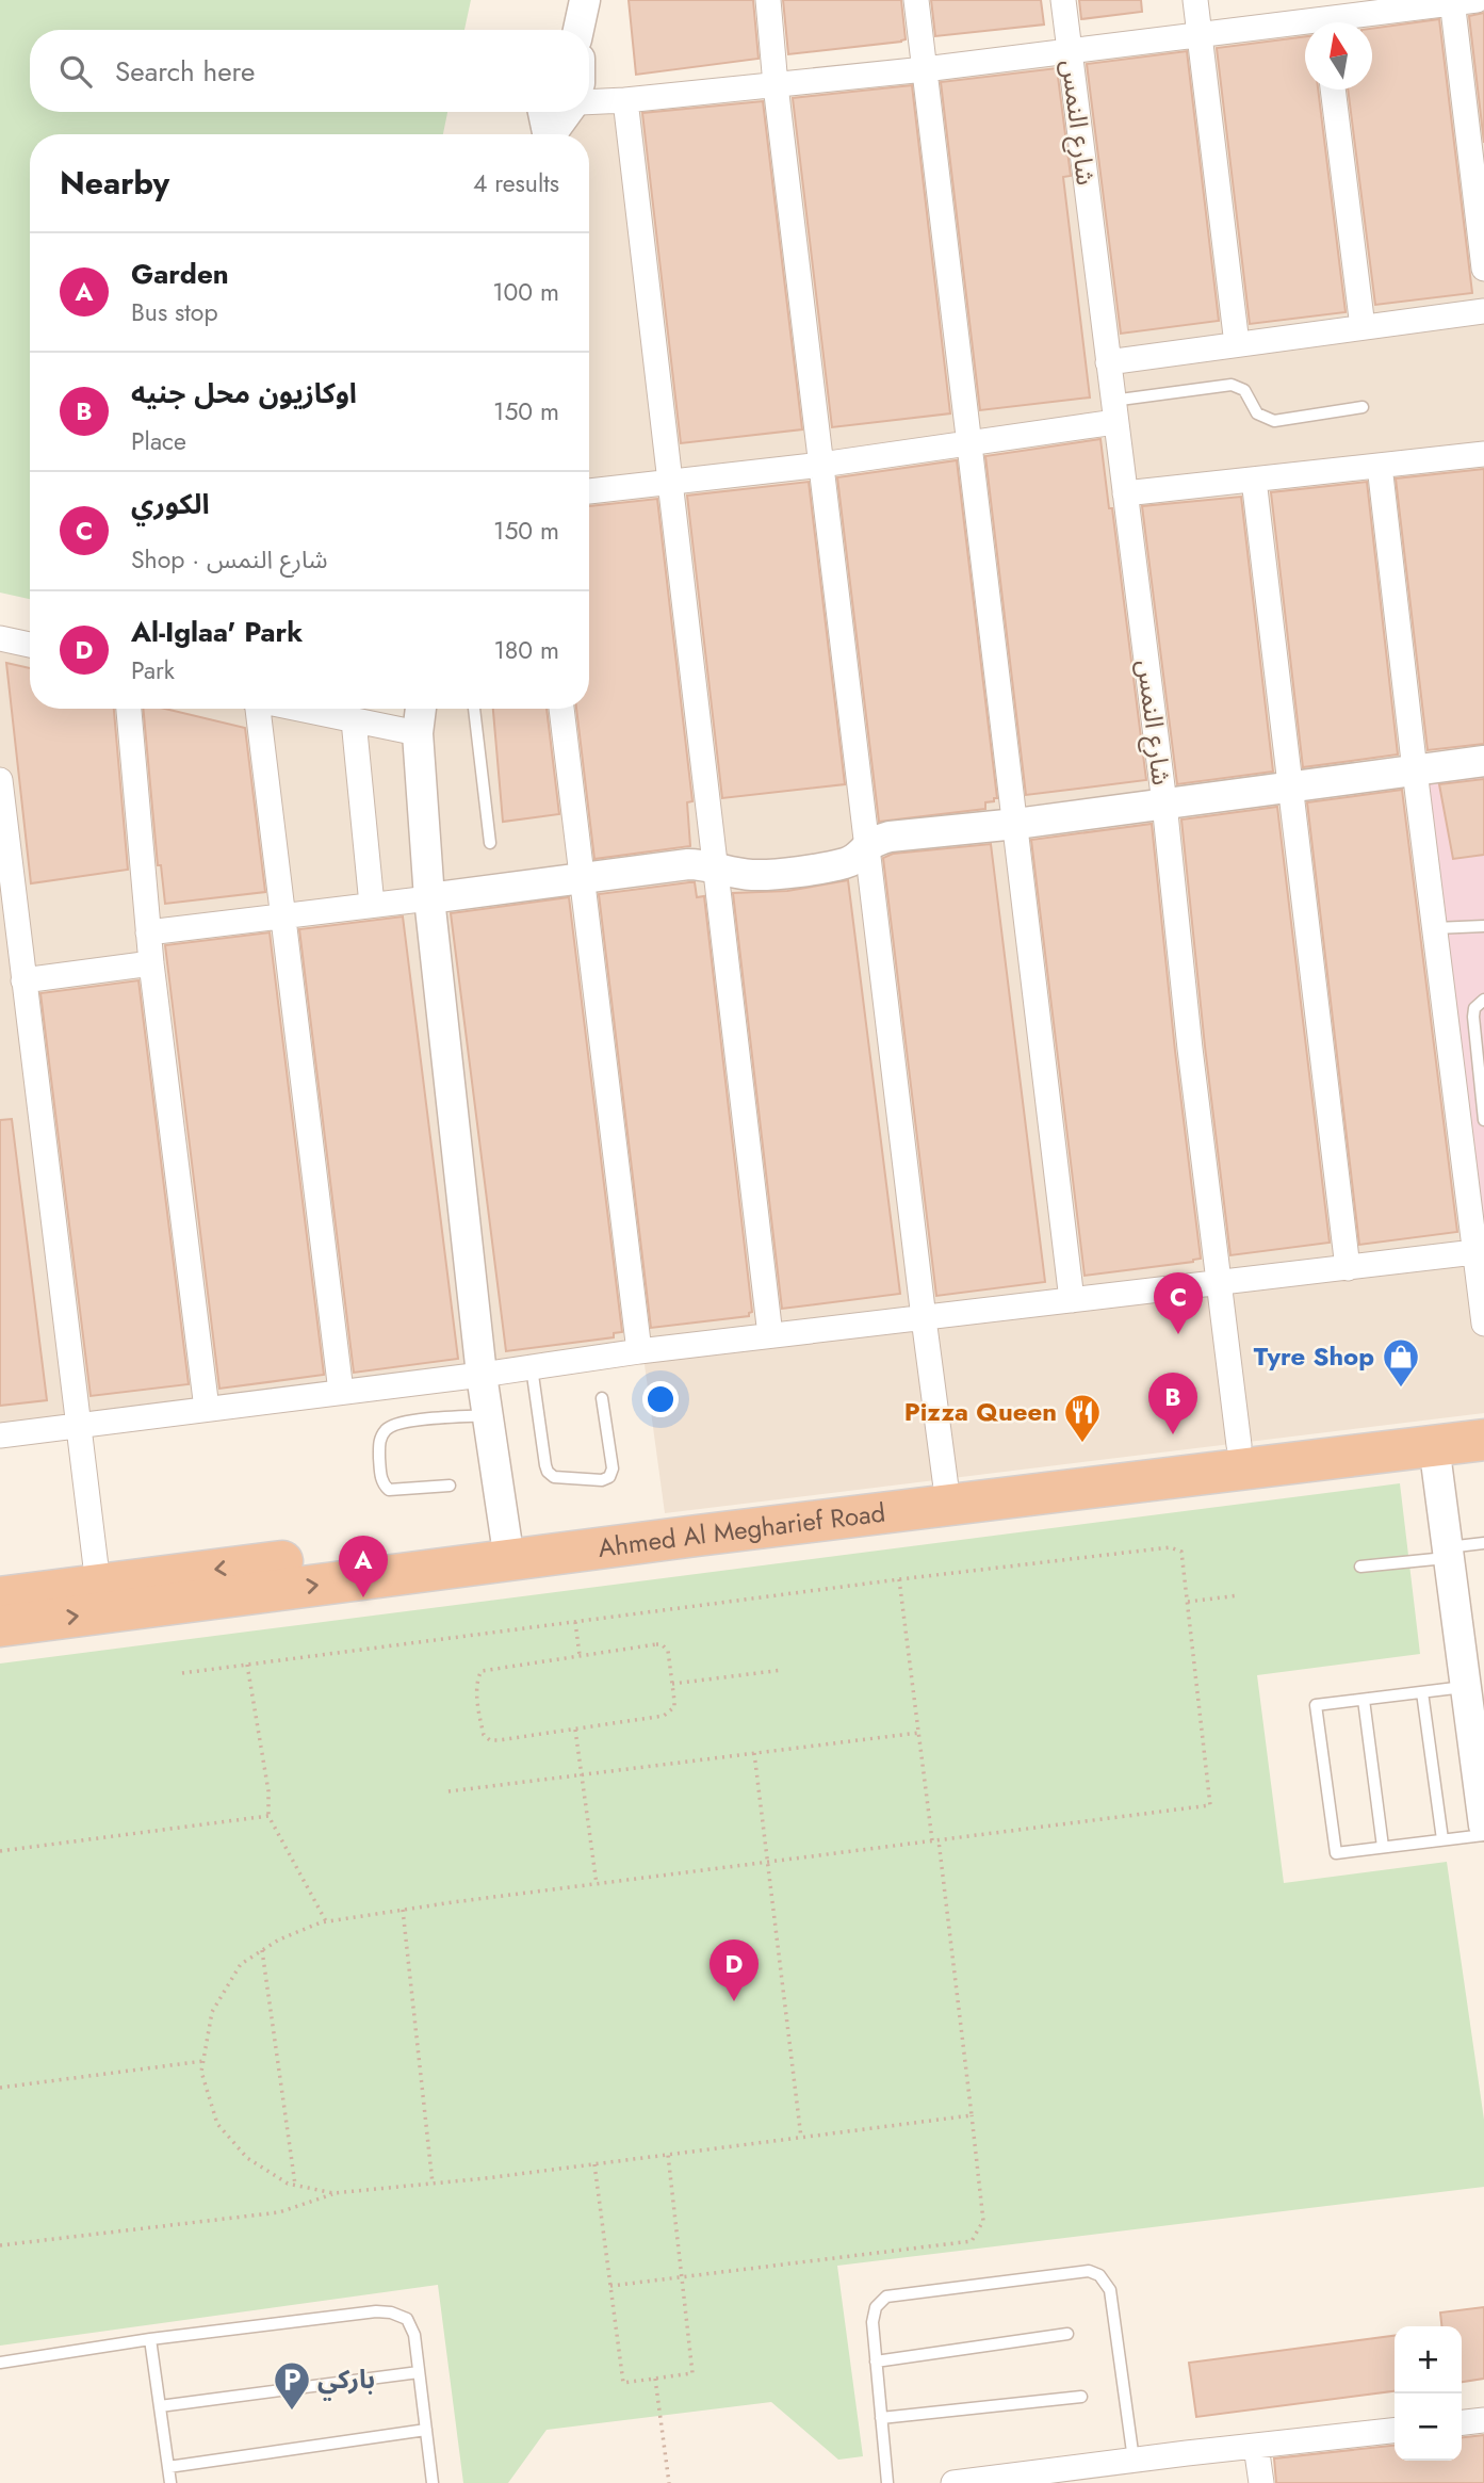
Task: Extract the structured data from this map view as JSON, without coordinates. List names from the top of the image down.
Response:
{
  "streets": {
    "highway": ["Ahmed Al Megharief Road"],
    "street": ["شارع النمس"]
  },
  "crossings": [
    ["شارع النمس", "Ahmed Al Megharief Road"]
  ],
  "places": {
    "shop": ["Tyre Shop"],
    "restaurant": ["Pizza Queen"],
    "parking": ["باركي"]
  },
  "north": "top",
  "page": {
    "search": "Search here",
    "heading": ["Nearby", "4 results"],
    "list": [
      {
        "mark": "A",
        "name": "Garden",
        "note": "Bus stop",
        "value": "100 m"
      },
      {
        "mark": "B",
        "name": "اوكازيون محل جنيه",
        "note": "Place",
        "value": "150 m"
      },
      {
        "mark": "C",
        "name": "الكوري",
        "note": "Shop · شارع النمس",
        "value": "150 m"
      },
      {
        "mark": "D",
        "name": "Al-Iglaa' Park",
        "note": "Park",
        "value": "180 m"
      }
    ],
    "pins": [
      "C",
      "B",
      "A",
      "D"
    ],
    "map_buttons": ["+", "−"]
  }
}
